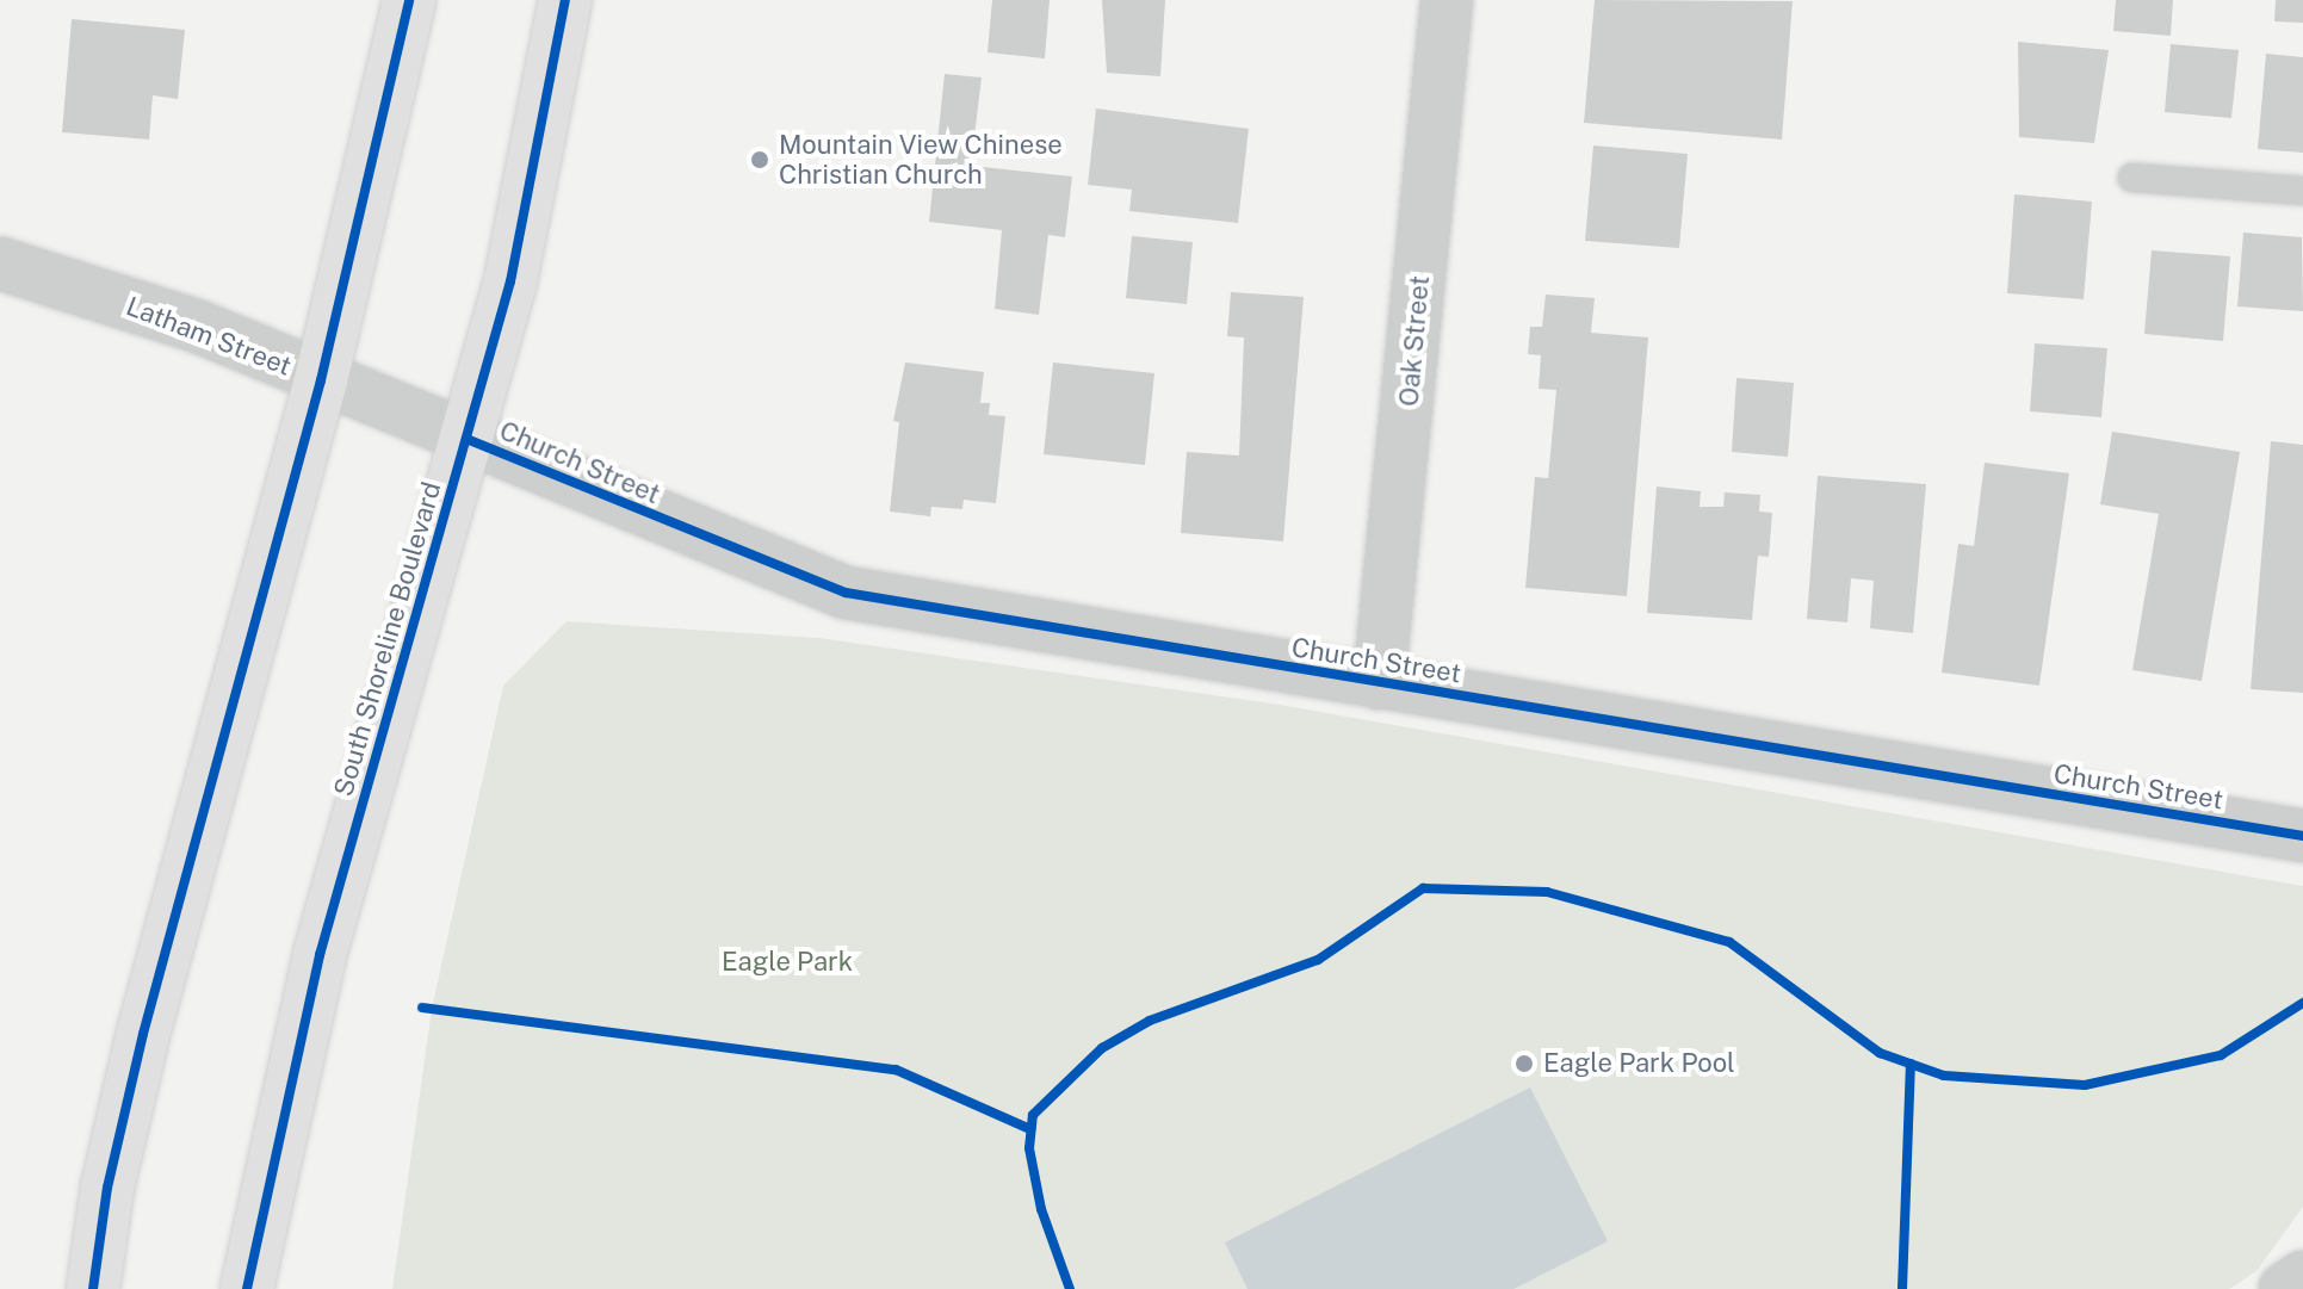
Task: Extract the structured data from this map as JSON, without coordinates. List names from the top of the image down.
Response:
{
  "streets": {
    "main road": ["South Shoreline Boulevard"],
    "street": ["Latham Street", "Oak Street", "Church Street"]
  },
  "crossings": [
    ["Latham Street", "Church Street"],
    ["Latham Street", "South Shoreline Boulevard"],
    ["Oak Street", "Church Street"],
    ["Church Street", "South Shoreline Boulevard"]
  ],
  "parks": ["Eagle Park"],
  "places": ["Mountain View Chinese Christian Church", "Eagle Park Pool"]
}
